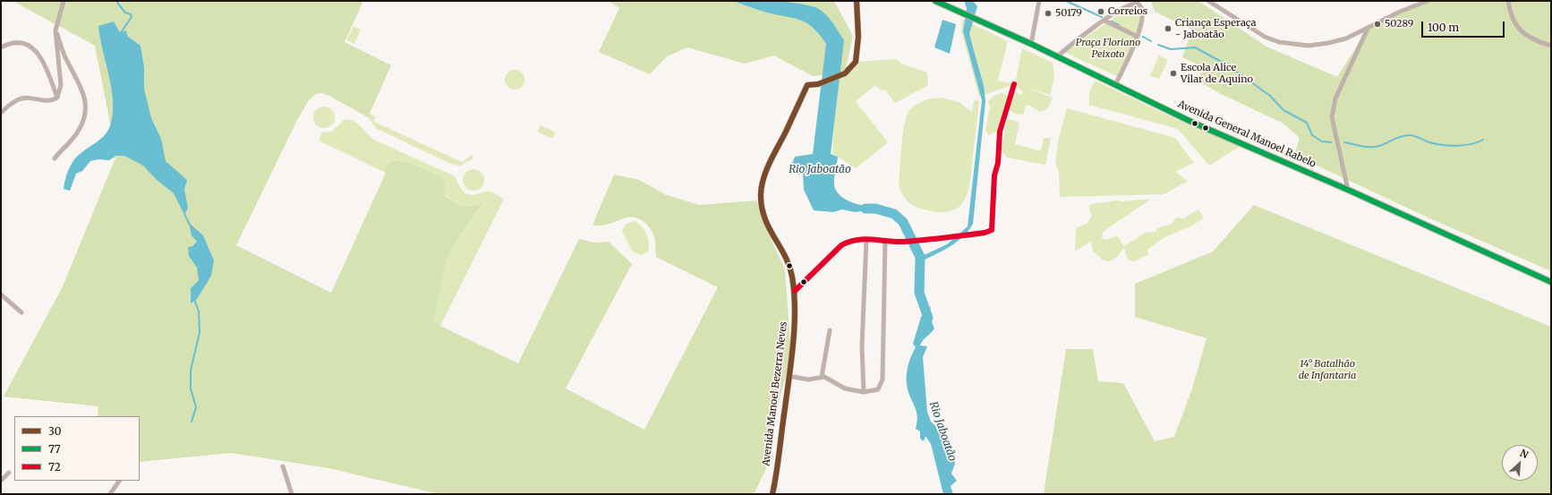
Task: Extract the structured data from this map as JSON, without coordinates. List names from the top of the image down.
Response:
{
  "streets": {
    "main road": ["Avenida General Manoel Rabelo"],
    "street": ["Avenida Manoel Bezerra Neves"]
  },
  "water": ["Rio Jaboatão"],
  "parks": ["Praça Floriano Peixoto", "14° Batalhão de Infantaria"],
  "places": [
    "Correios",
    "50179",
    "50289",
    "Criança Esperaça - Jaboatão",
    "Escola Alice Vilar de Aquino"
  ],
  "lines": ["transit line 30", "transit line 77", "transit line 72"],
  "legend": ["30", "77", "72"],
  "scale_bar": "100 m",
  "north": "top right"
}
